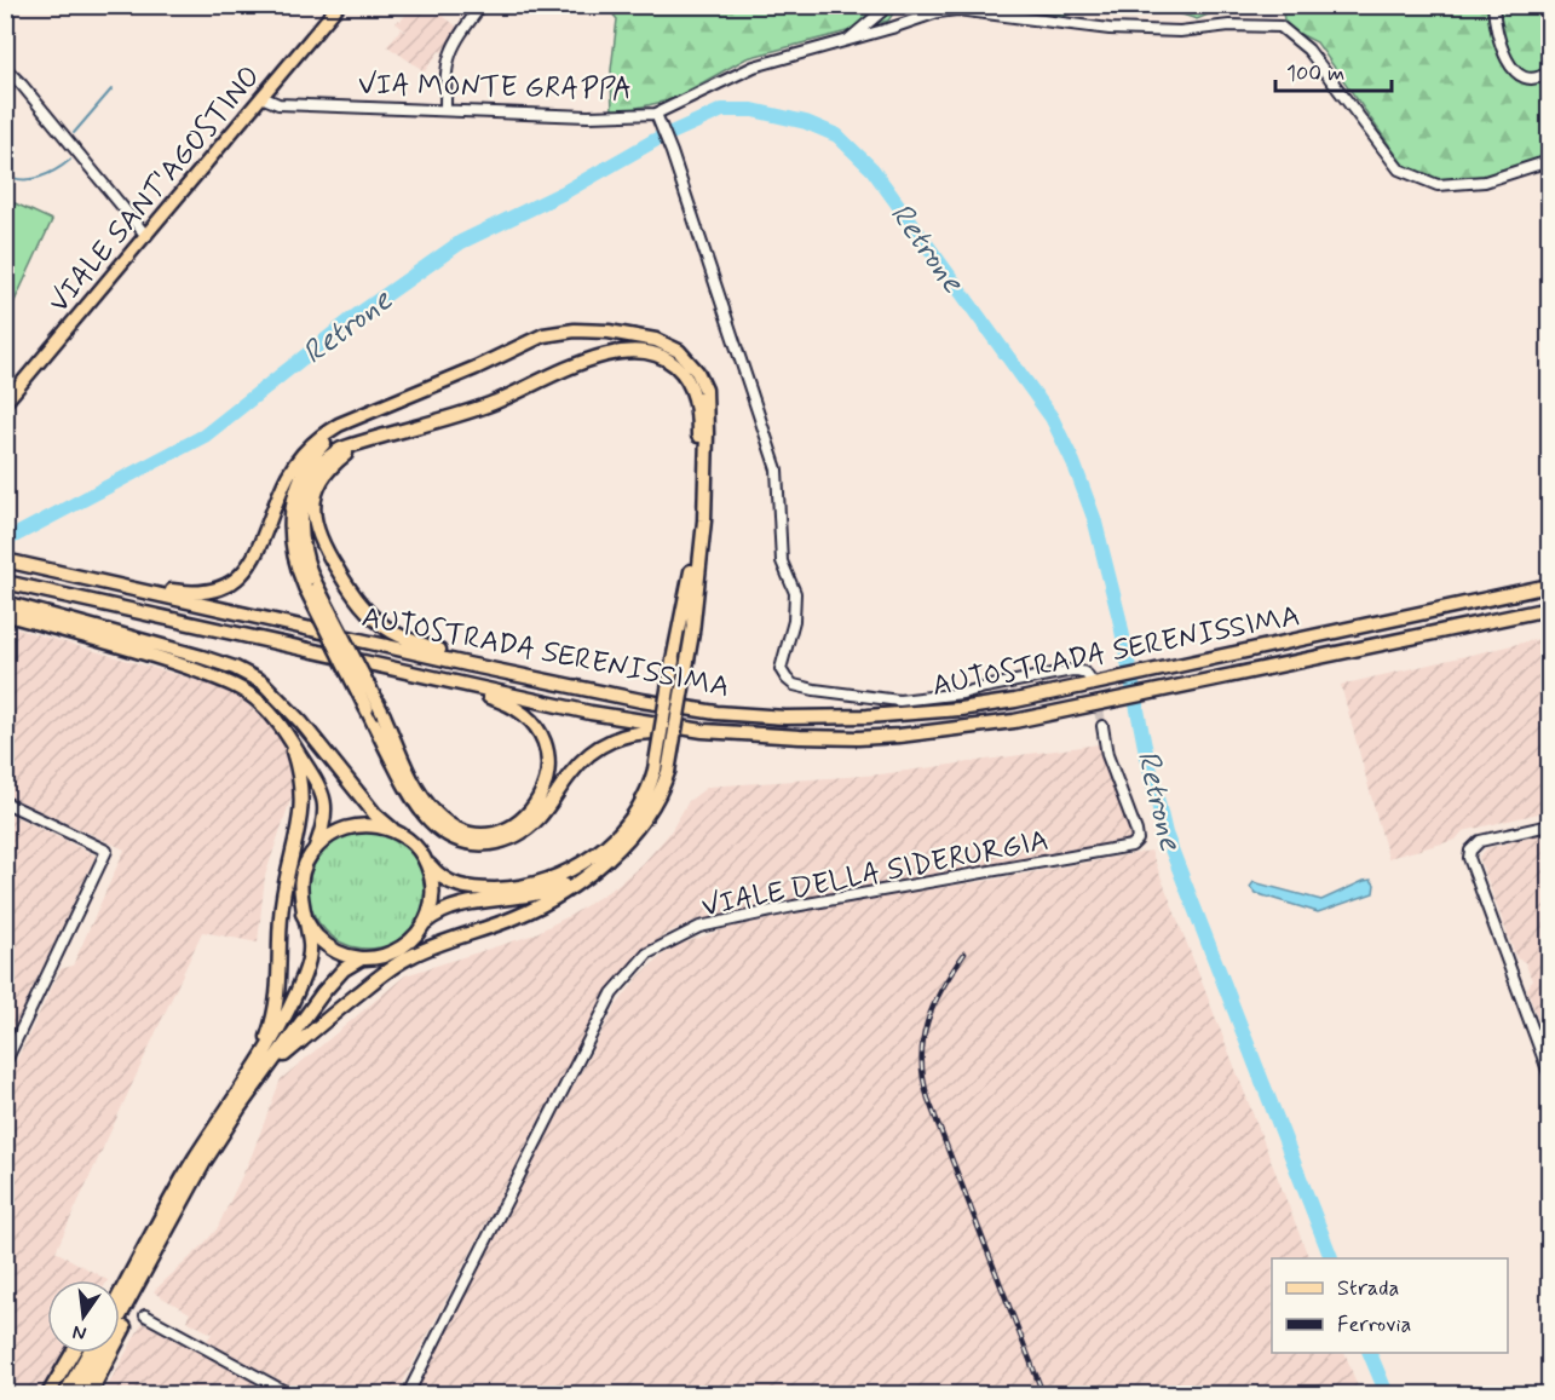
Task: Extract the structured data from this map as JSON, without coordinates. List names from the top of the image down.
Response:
{
  "streets": {
    "highway": ["AUTOSTRADA SERENISSIMA"],
    "main road": ["VIALE SANT'AGOSTINO"],
    "street": ["VIA MONTE GRAPPA", "VIALE DELLA SIDERURGIA"]
  },
  "crossings": [
    ["VIA MONTE GRAPPA", "VIALE SANT'AGOSTINO"]
  ],
  "water": ["Retrone"],
  "legend": ["Strada", "Ferrovia"],
  "scale_bar": "100 m",
  "north": "bottom"
}
